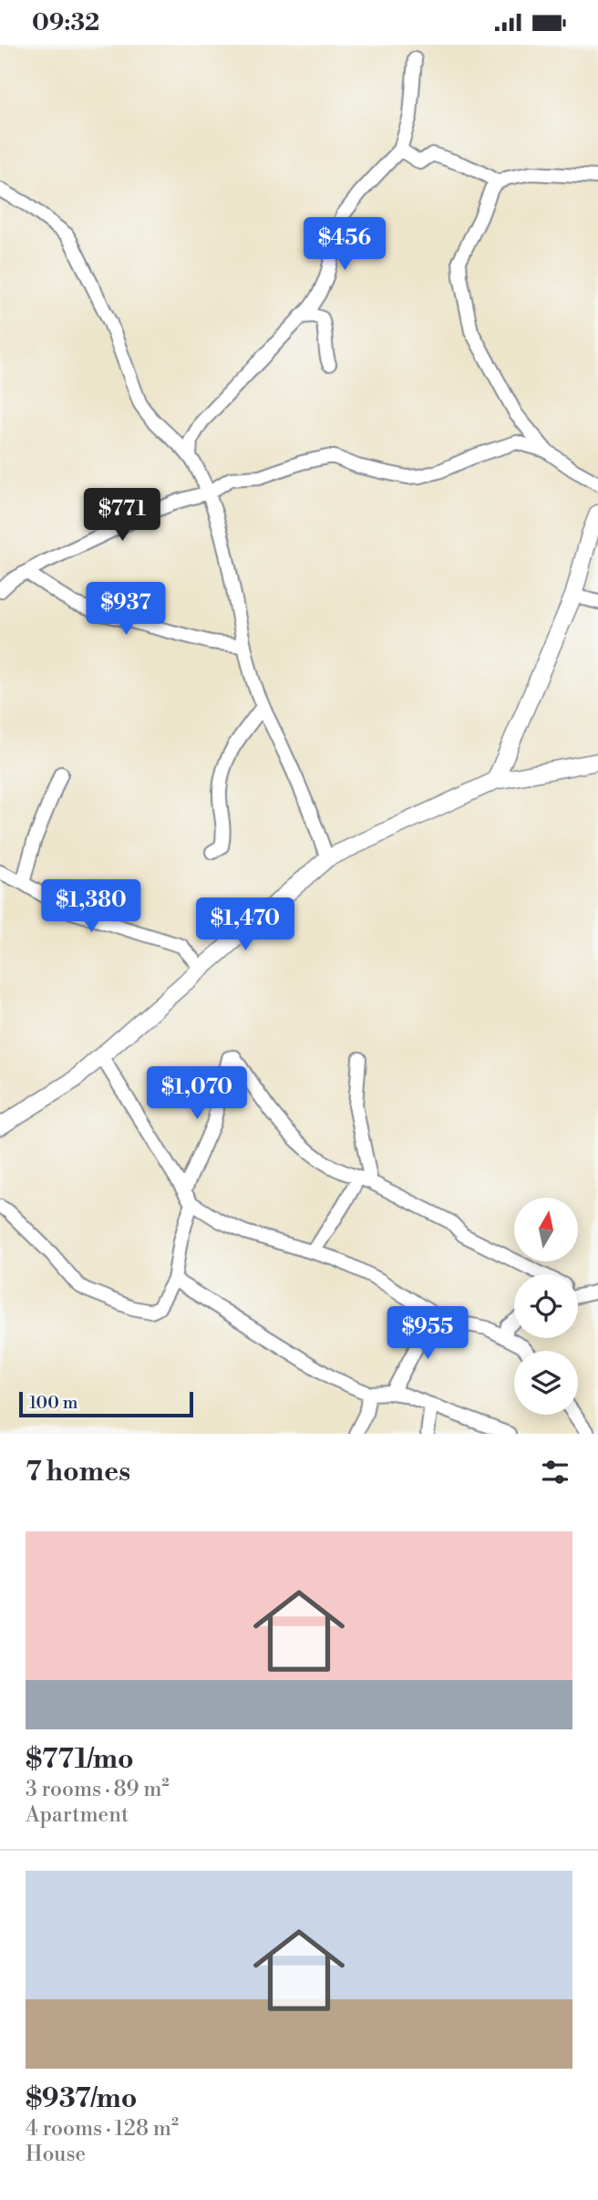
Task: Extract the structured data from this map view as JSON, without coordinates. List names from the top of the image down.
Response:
{
  "scale_bar": "100 m",
  "north": "top",
  "page": {
    "status": "09:32",
    "price": [
      "$456",
      "$771",
      "$937",
      "$1,380",
      "$1,470",
      "$1,070",
      "$955"
    ],
    "scale": "100 m",
    "heading": "7 homes",
    "list": [
      {
        "name": "$771/mo",
        "note": "3 rooms · 89 m² · Apartment"
      },
      {
        "name": "$937/mo",
        "note": "4 rooms · 128 m² · House"
      }
    ]
  }
}
